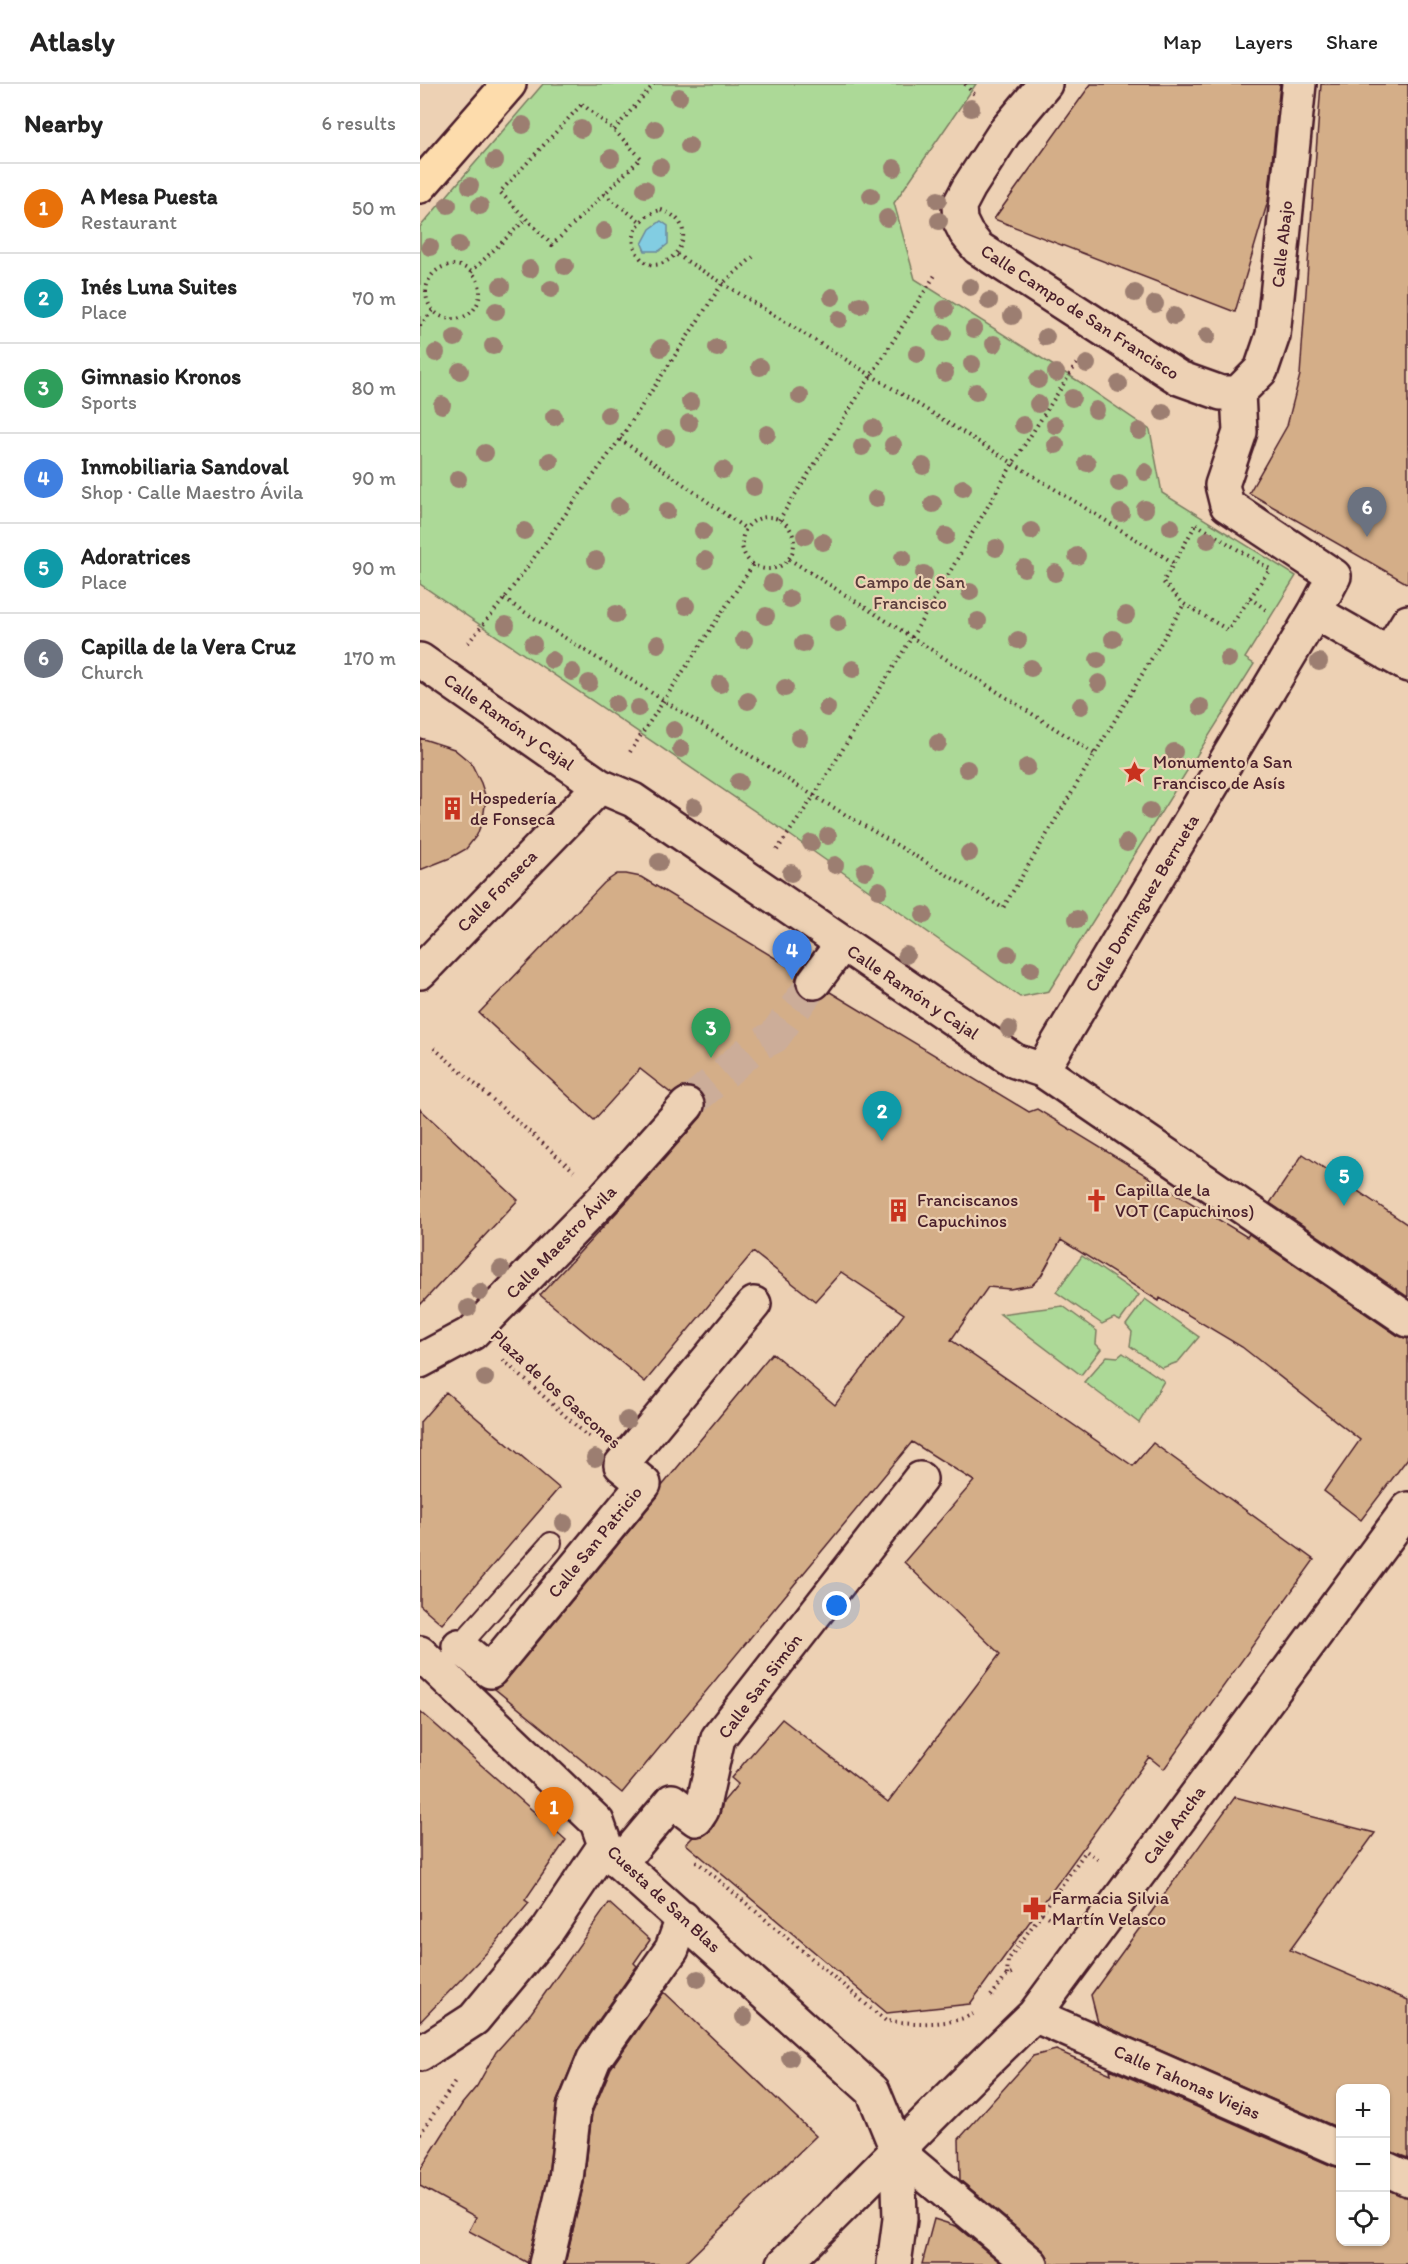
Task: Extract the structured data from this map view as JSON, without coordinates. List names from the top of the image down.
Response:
{
  "streets": {
    "street": [
      "Calle Abajo",
      "Calle Campo de San Francisco",
      "Calle Ramón y Cajal",
      "Calle Fonseca",
      "Calle Domínguez Berrueta",
      "Calle Maestro Ávila",
      "Calle San Patricio",
      "Calle San Simón",
      "Calle Ancha",
      "Cuesta de San Blas",
      "Calle Tahonas Viejas"
    ],
    "path": ["Plaza de los Gascones"]
  },
  "crossings": [
    ["Calle Abajo", "Calle Campo de San Francisco"],
    ["Calle Ramón y Cajal", "Calle Fonseca"],
    ["Calle Ramón y Cajal", "Calle Domínguez Berrueta"],
    ["Calle Maestro Ávila", "Plaza de los Gascones"],
    ["Plaza de los Gascones", "Calle San Patricio"],
    ["Calle San Patricio", "Cuesta de San Blas"],
    ["Calle San Simón", "Cuesta de San Blas"],
    ["Calle Ancha", "Cuesta de San Blas"],
    ["Calle Ancha", "Calle Tahonas Viejas"]
  ],
  "parks": ["Campo de San Francisco"],
  "places": {
    "place": ["Monumento a San Francisco de Asís"],
    "building": ["Hospedería de Fonseca", "Franciscanos Capuchinos"],
    "church": ["Capilla de la VOT (Capuchinos)"],
    "pharmacy": ["Farmacia Silvia Martín Velasco"]
  },
  "page": {
    "header": "Atlasly",
    "nav": ["Map", "Layers", "Share"],
    "heading": ["Nearby", "6 results"],
    "list": [
      {
        "mark": "1",
        "name": "A Mesa Puesta",
        "note": "Restaurant",
        "value": "50 m"
      },
      {
        "mark": "2",
        "name": "Inés Luna Suites",
        "note": "Place",
        "value": "70 m"
      },
      {
        "mark": "3",
        "name": "Gimnasio Kronos",
        "note": "Sports",
        "value": "80 m"
      },
      {
        "mark": "4",
        "name": "Inmobiliaria Sandoval",
        "note": "Shop · Calle Maestro Ávila",
        "value": "90 m"
      },
      {
        "mark": "5",
        "name": "Adoratrices",
        "note": "Place",
        "value": "90 m"
      },
      {
        "mark": "6",
        "name": "Capilla de la Vera Cruz",
        "note": "Church",
        "value": "170 m"
      }
    ],
    "pins": [
      "6",
      "4",
      "3",
      "2",
      "5",
      "1"
    ],
    "map_buttons": ["+", "−"]
  }
}
